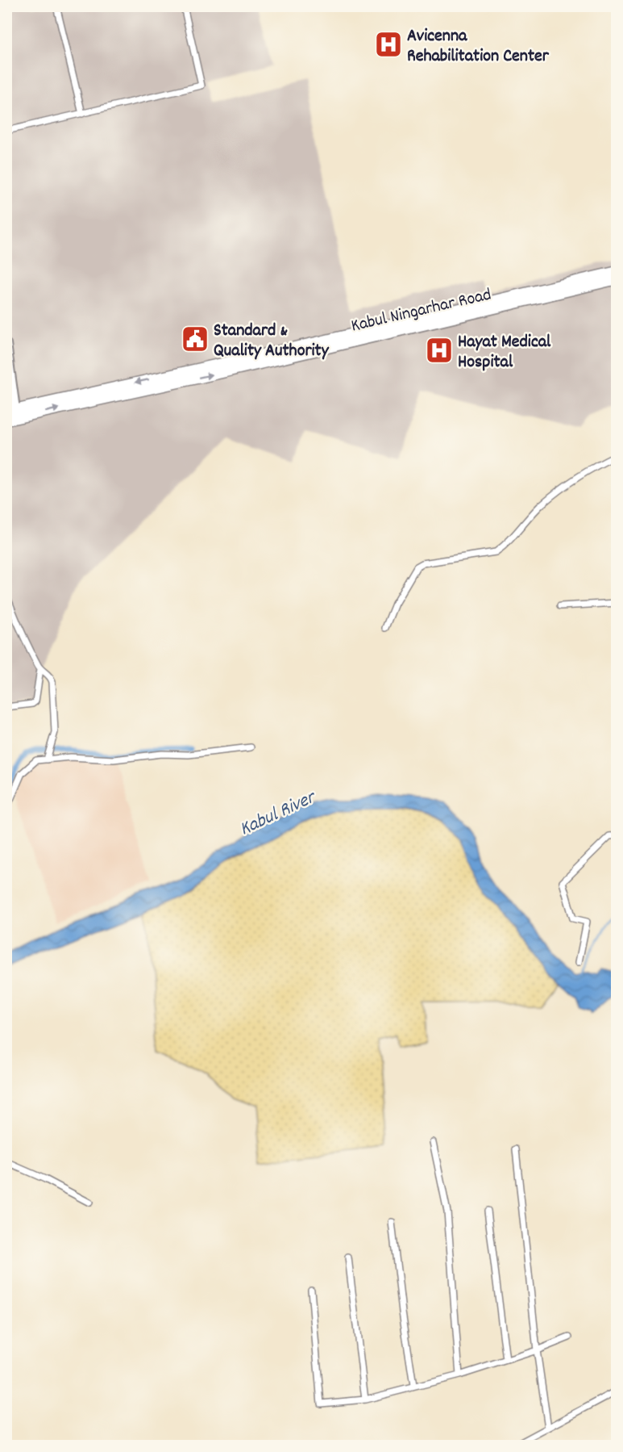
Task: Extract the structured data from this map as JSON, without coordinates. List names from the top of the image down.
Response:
{
  "streets": {
    "highway": ["Kabul Ningarhar Road"]
  },
  "water": ["Kabul River"],
  "places": {
    "hospital": ["Avicenna Rehabilitation Center", "Hayat Medical Hospital"],
    "public building": ["Standard & Quality Authority"]
  }
}
